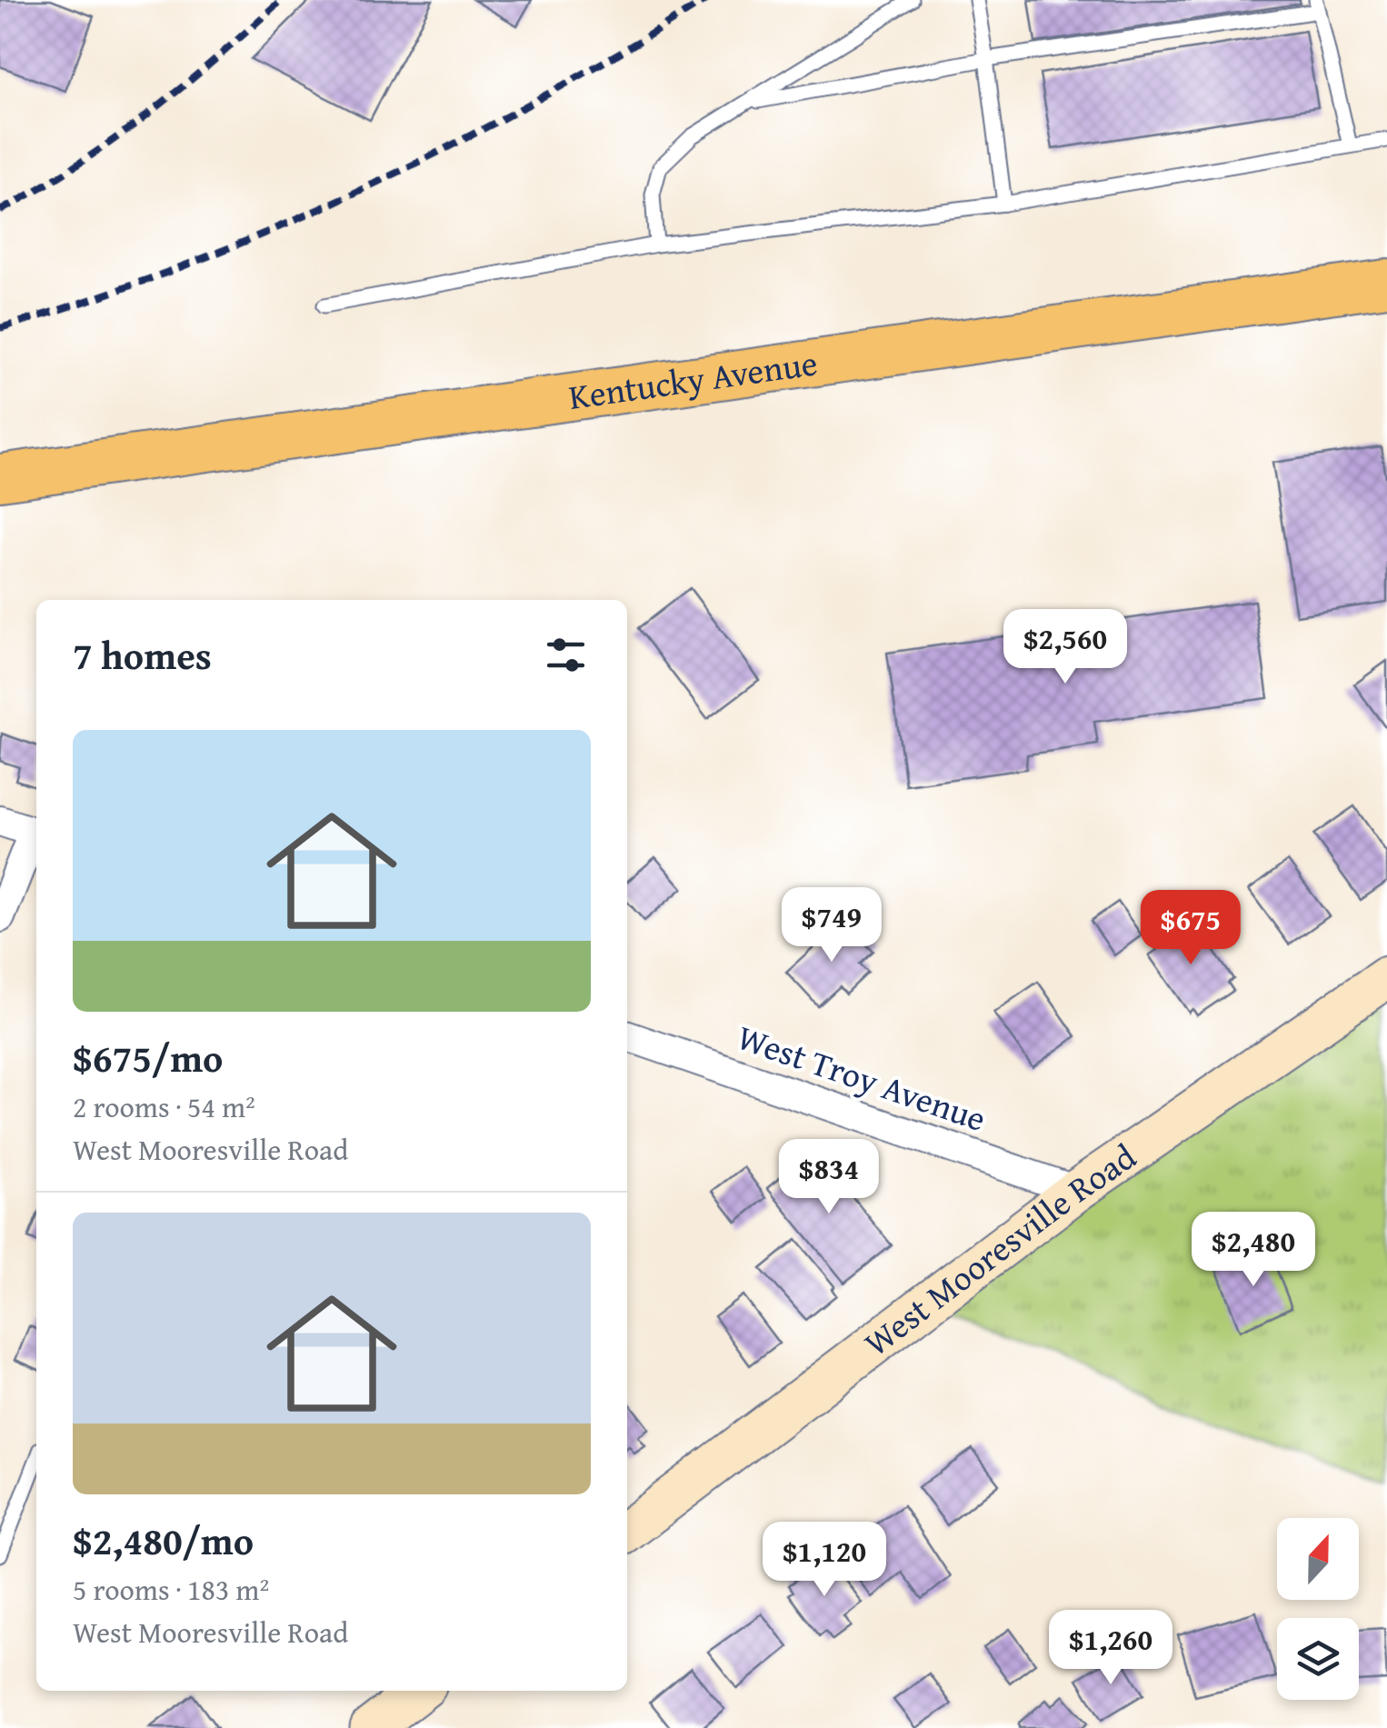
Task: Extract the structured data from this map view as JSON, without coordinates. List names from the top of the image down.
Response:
{
  "streets": {
    "main road": ["Kentucky Avenue", "West Mooresville Road"],
    "street": ["West Troy Avenue"]
  },
  "crossings": [
    ["West Troy Avenue", "West Mooresville Road"]
  ],
  "north": "top",
  "page": {
    "heading": "7 homes",
    "price": [
      "$2,560",
      "$749",
      "$675",
      "$834",
      "$2,480",
      "$1,120",
      "$1,260"
    ],
    "list": [
      {
        "name": "$675/mo",
        "note": "2 rooms · 54 m² · West Mooresville Road"
      },
      {
        "name": "$2,480/mo",
        "note": "5 rooms · 183 m² · West Mooresville Road"
      }
    ]
  }
}
